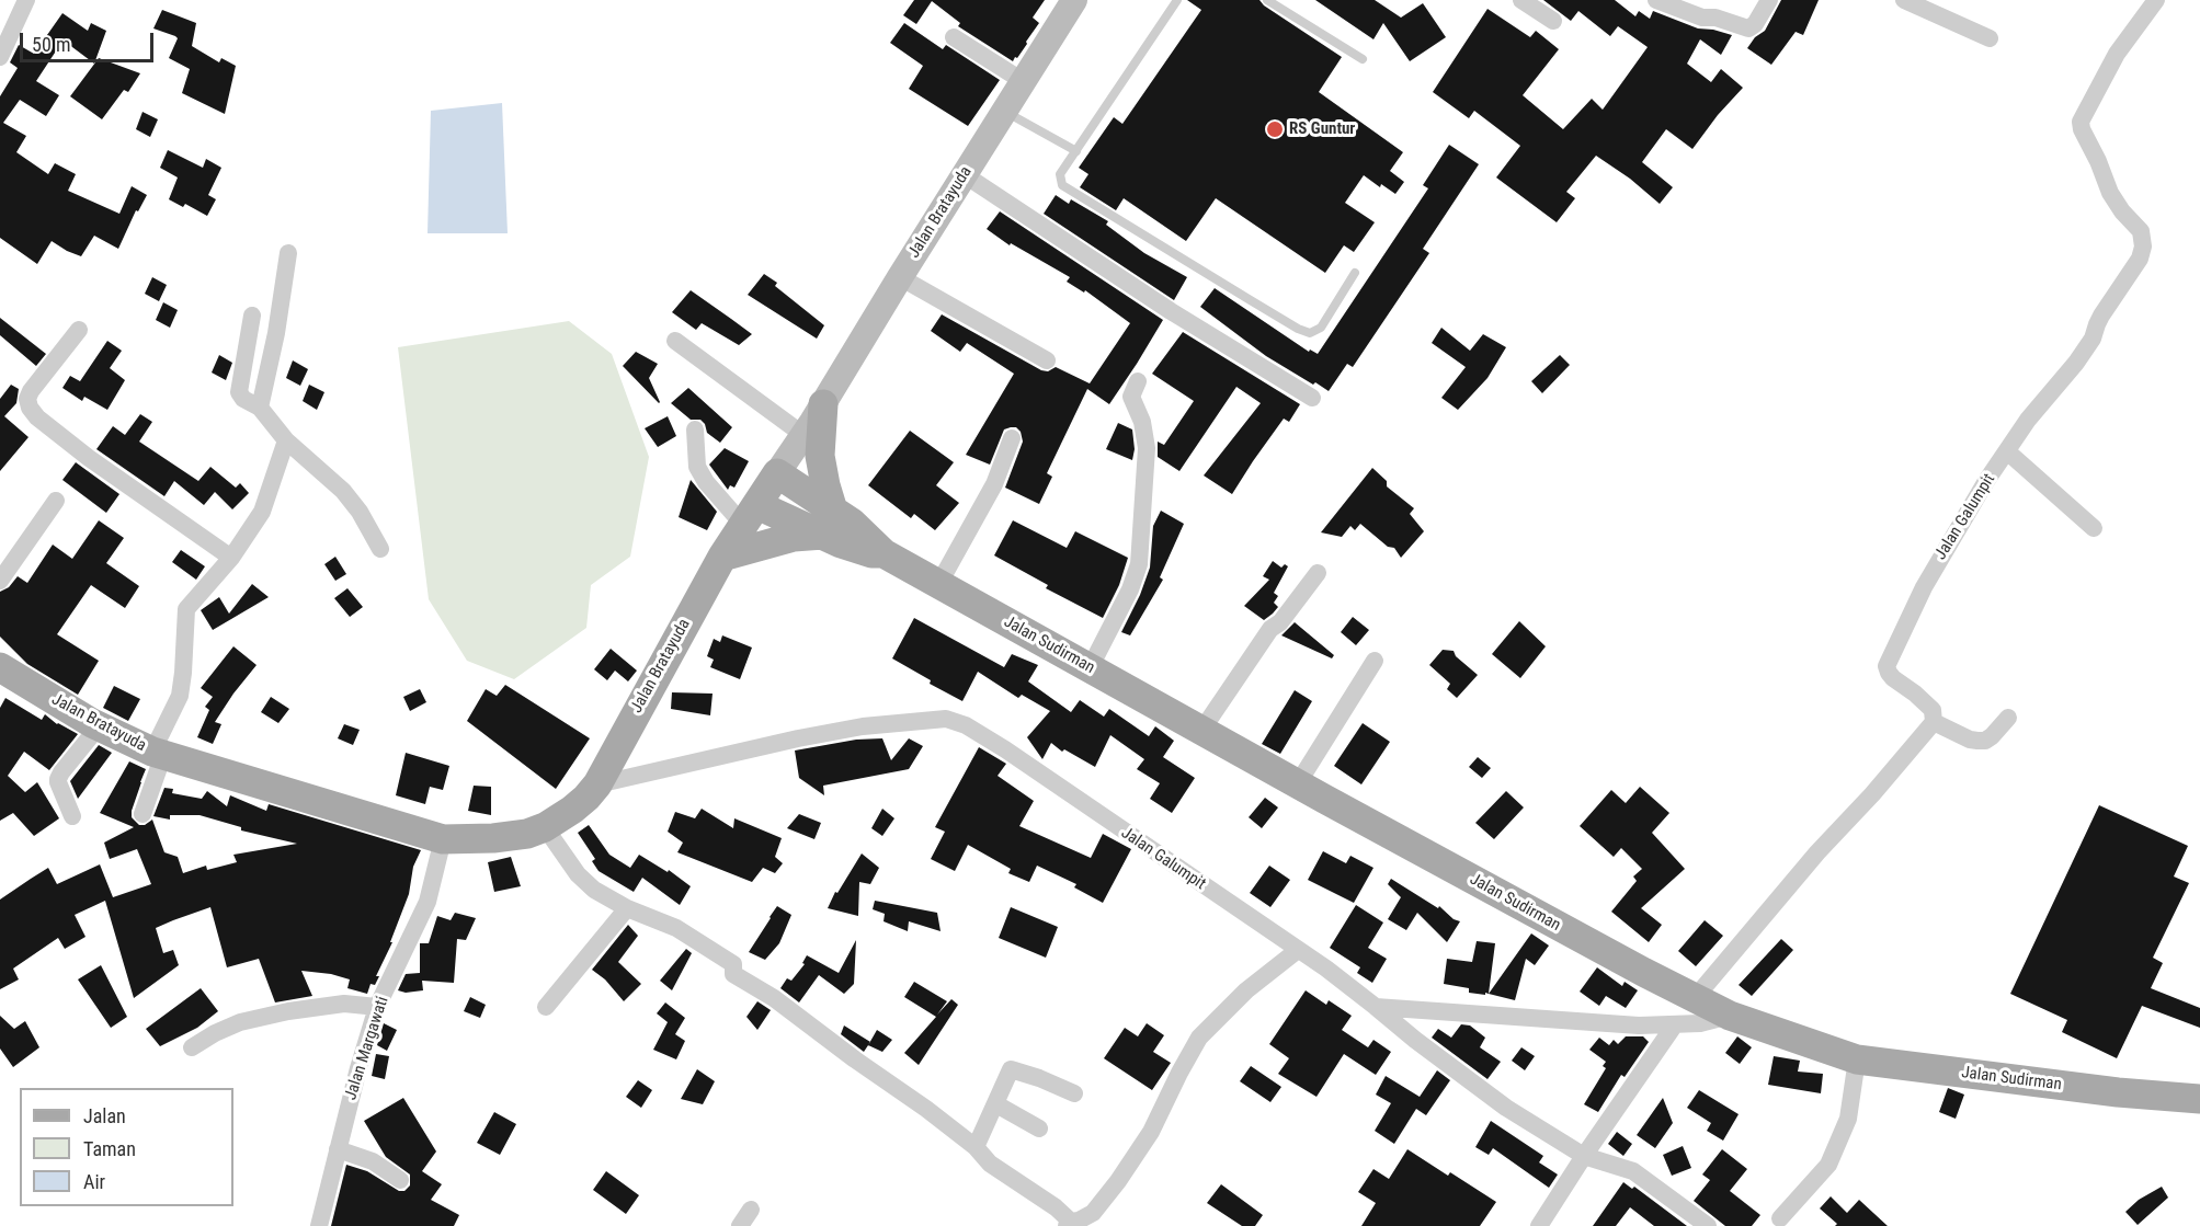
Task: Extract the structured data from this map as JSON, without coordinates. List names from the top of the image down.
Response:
{
  "streets": {
    "main road": ["Jalan Bratayuda", "Jalan Sudirman"],
    "street": ["Jalan Galumpit", "Jalan Margawati"]
  },
  "crossings": [
    ["Jalan Bratayuda", "Jalan Galumpit"],
    ["Jalan Bratayuda", "Jalan Margawati"]
  ],
  "places": ["RS Guntur"],
  "legend": ["Jalan", "Taman", "Air"],
  "scale_bar": "50 m"
}
